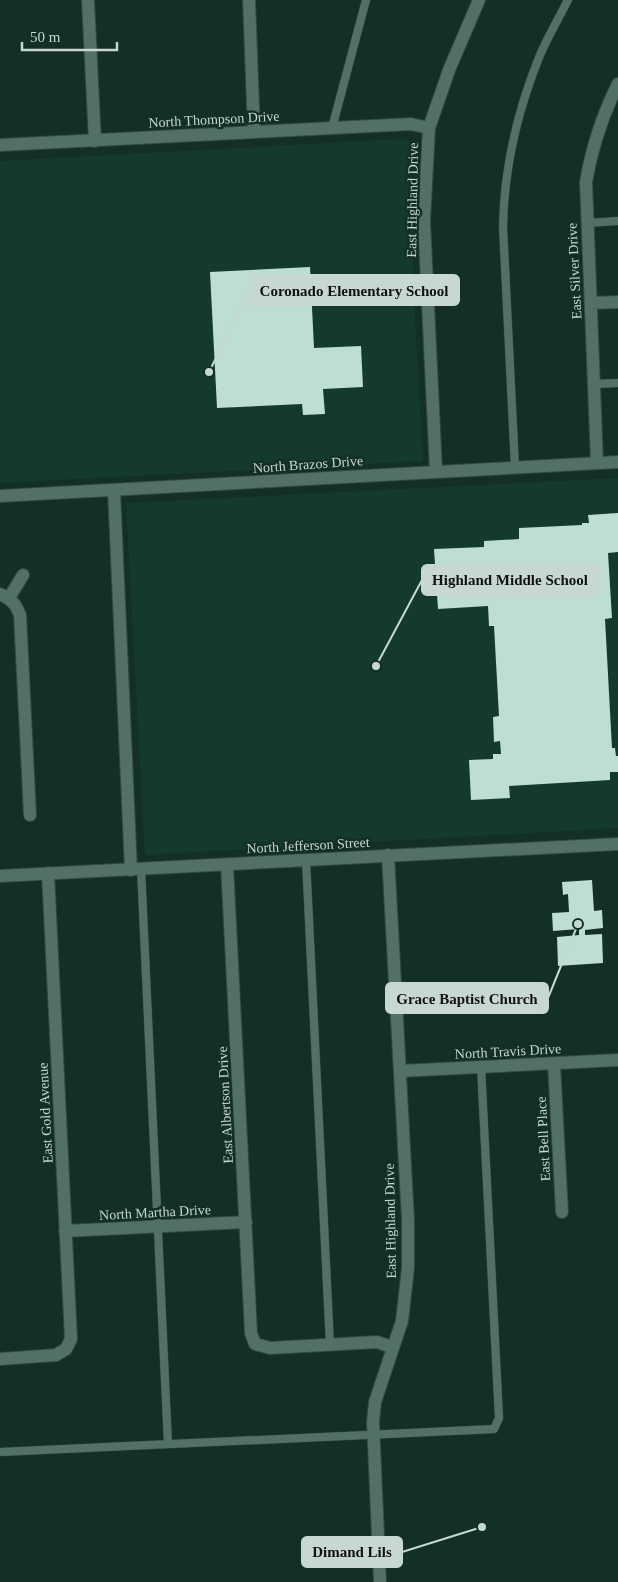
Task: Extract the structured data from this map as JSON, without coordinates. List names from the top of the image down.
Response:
{
  "streets": {
    "street": [
      "North Thompson Drive",
      "East Highland Drive",
      "East Silver Drive",
      "North Brazos Drive",
      "North Jefferson Street",
      "North Travis Drive",
      "East Albertson Drive",
      "East Gold Avenue",
      "East Bell Place",
      "North Martha Drive"
    ]
  },
  "crossings": [
    ["North Thompson Drive", "East Highland Drive"],
    ["East Highland Drive", "North Brazos Drive"],
    ["East Highland Drive", "North Jefferson Street"],
    ["East Highland Drive", "North Travis Drive"],
    ["East Silver Drive", "North Brazos Drive"],
    ["North Jefferson Street", "East Albertson Drive"],
    ["North Jefferson Street", "East Gold Avenue"],
    ["North Travis Drive", "East Bell Place"],
    ["East Albertson Drive", "North Martha Drive"],
    ["East Gold Avenue", "North Martha Drive"]
  ],
  "places": [
    "Coronado Elementary School",
    "Highland Middle School",
    "Grace Baptist Church",
    "Dimand Lils"
  ],
  "scale_bar": "50 m"
}
